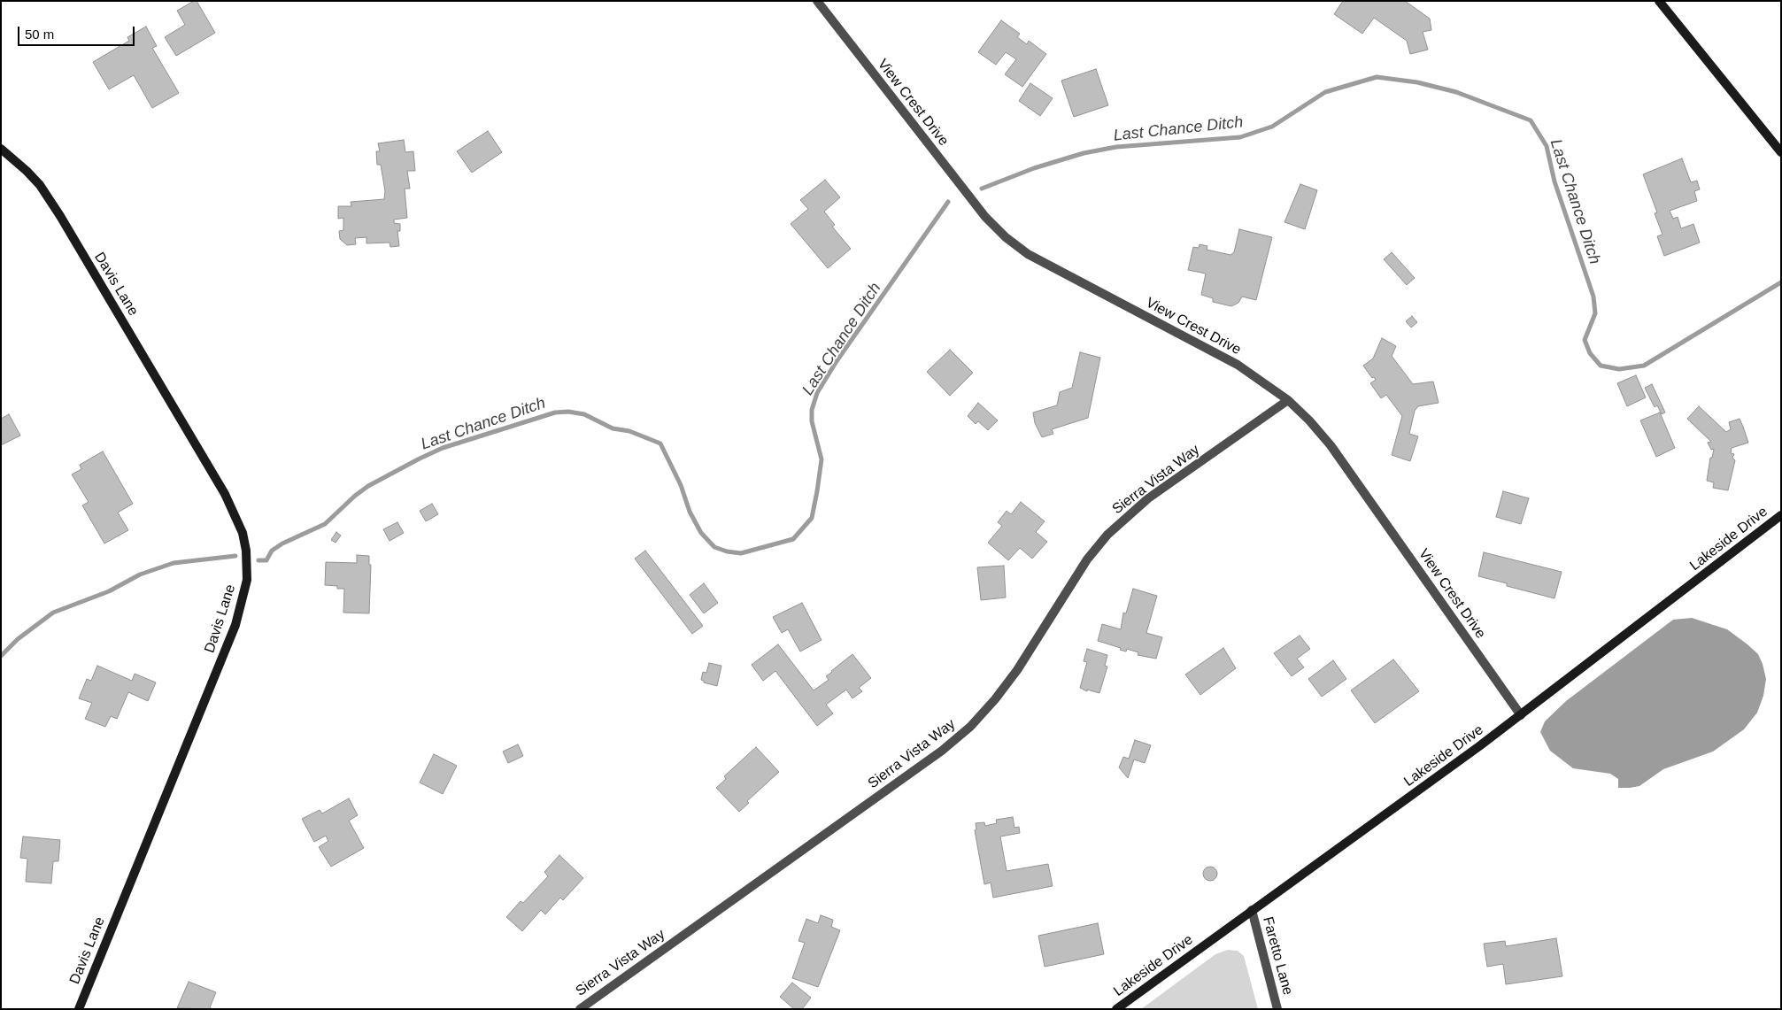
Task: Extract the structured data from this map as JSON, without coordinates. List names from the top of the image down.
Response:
{
  "streets": {
    "street": [
      "View Crest Drive",
      "Davis Lane",
      "Sierra Vista Way",
      "Lakeside Drive",
      "Faretto Lane"
    ]
  },
  "crossings": [
    ["View Crest Drive", "Sierra Vista Way"],
    ["View Crest Drive", "Lakeside Drive"],
    ["Lakeside Drive", "Faretto Lane"]
  ],
  "water": ["Last Chance Ditch"],
  "scale_bar": "50 m"
}
